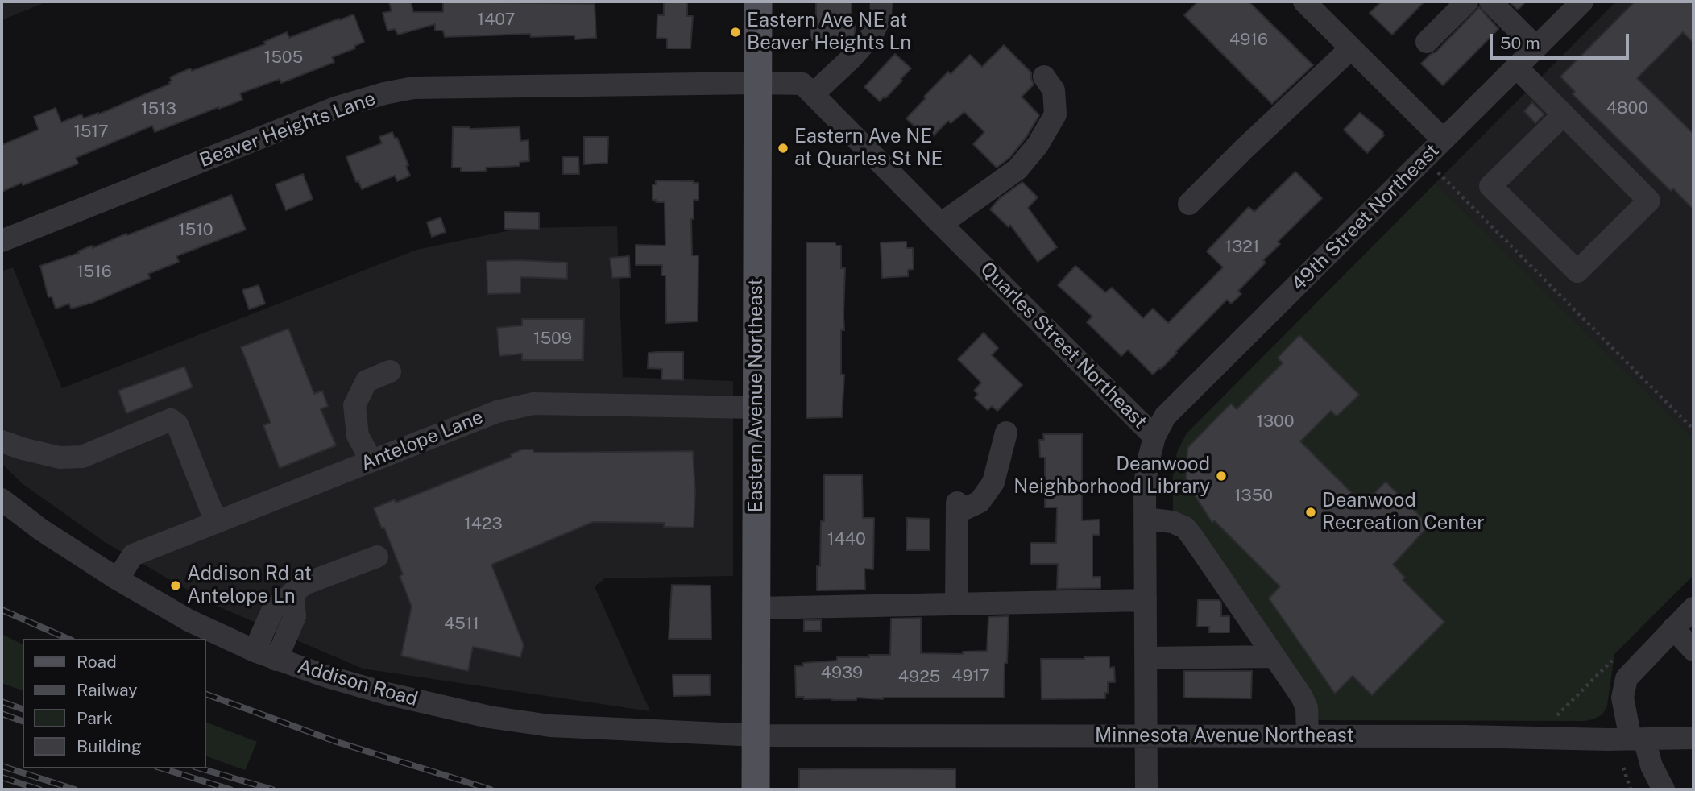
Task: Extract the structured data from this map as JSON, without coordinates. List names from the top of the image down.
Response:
{
  "streets": {
    "main road": ["Eastern Avenue Northeast"],
    "street": [
      "Beaver Heights Lane",
      "49th Street Northeast",
      "Quarles Street Northeast",
      "Antelope Lane",
      "Addison Road",
      "Minnesota Avenue Northeast"
    ]
  },
  "crossings": [
    ["Beaver Heights Lane", "Quarles Street Northeast"],
    ["Beaver Heights Lane", "Eastern Avenue Northeast"],
    ["49th Street Northeast", "Quarles Street Northeast"],
    ["Quarles Street Northeast", "Eastern Avenue Northeast"],
    ["Quarles Street Northeast", "Minnesota Avenue Northeast"],
    ["Eastern Avenue Northeast", "Antelope Lane"],
    ["Eastern Avenue Northeast", "Addison Road"],
    ["Eastern Avenue Northeast", "Minnesota Avenue Northeast"],
    ["Antelope Lane", "Addison Road"],
    ["Addison Road", "Minnesota Avenue Northeast"]
  ],
  "places": [
    "Eastern Ave NE at Beaver Heights Ln",
    "Eastern Ave NE at Quarles St NE",
    "Deanwood Neighborhood Library",
    "Deanwood Recreation Center",
    "Addison Rd at Antelope Ln"
  ],
  "house_numbers": [
    "1407",
    "4916",
    "1505",
    "4800",
    "1513",
    "1517",
    "1510",
    "1321",
    "1516",
    "1509",
    "1300",
    "1350",
    "1423",
    "1440",
    "4511",
    "4939",
    "4917",
    "4925"
  ],
  "legend": [
    "Road",
    "Railway",
    "Park",
    "Building"
  ],
  "scale_bar": "50 m"
}
